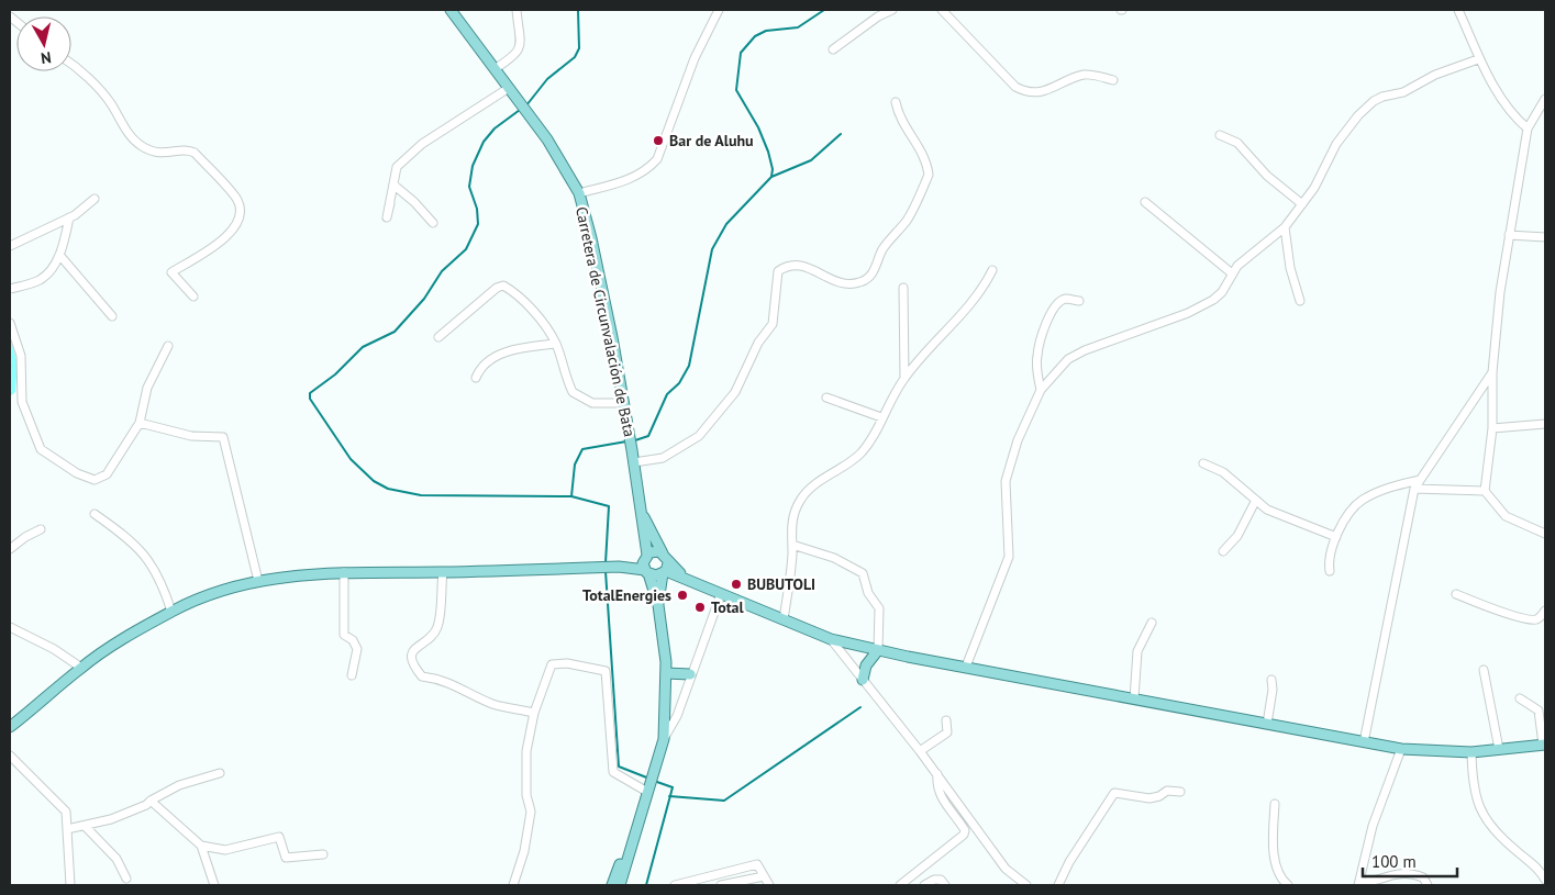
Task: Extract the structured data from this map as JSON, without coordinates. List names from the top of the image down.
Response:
{
  "streets": {
    "main road": ["Carretera de Circunvalación de Bata"]
  },
  "places": [
    "Bar de Aluhu",
    "BUBUTOLI",
    "TotalEnergies",
    "Total"
  ],
  "scale_bar": "100 m",
  "north": "bottom"
}
